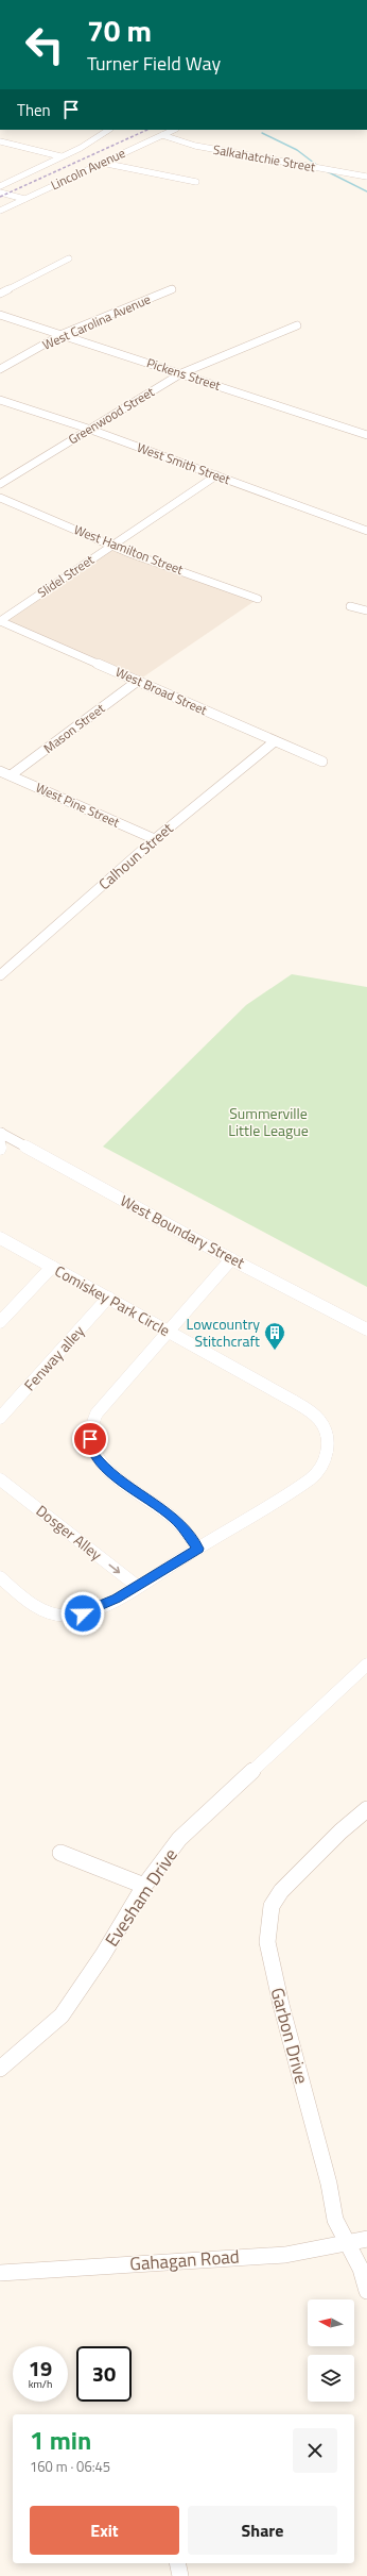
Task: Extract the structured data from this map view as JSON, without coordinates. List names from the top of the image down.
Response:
{
  "streets": {
    "street": [
      "Salkahatchie Street",
      "Lincoln Avenue",
      "West Carolina Avenue",
      "Pickens Street",
      "Greenwood Street",
      "West Smith Street",
      "West Hamilton Street",
      "Slidel Street",
      "West Broad Street",
      "Mason Street",
      "West Pine Street",
      "Calhoun Street",
      "West Boundary Street",
      "Comiskey Park Circle",
      "Fenway alley",
      "Dosger Alley",
      "Evesham Drive",
      "Garbon Drive",
      "Gahagan Road"
    ]
  },
  "crossings": [
    ["Salkahatchie Street", "Lincoln Avenue"],
    ["West Carolina Avenue", "Pickens Street"],
    ["Pickens Street", "Greenwood Street"],
    ["Greenwood Street", "West Smith Street"],
    ["West Smith Street", "Slidel Street"],
    ["West Hamilton Street", "Slidel Street"],
    ["Slidel Street", "West Broad Street"],
    ["West Broad Street", "Mason Street"],
    ["West Broad Street", "Calhoun Street"],
    ["Mason Street", "West Pine Street"],
    ["West Pine Street", "Calhoun Street"],
    ["Comiskey Park Circle", "Fenway alley"],
    ["Comiskey Park Circle", "Dosger Alley"],
    ["Garbon Drive", "Gahagan Road"]
  ],
  "one_way": ["Dosger Alley"],
  "parks": ["Summerville Little League"],
  "places": {
    "building": ["Lowcountry Stitchcraft"]
  },
  "north": "left",
  "page": {
    "turn": ["70 m", "Turner Field Way"],
    "then": "Then",
    "speed": "19 km/h",
    "limit": "30",
    "heading": ["1 min", "160 m · 06:45"],
    "buttons": ["Exit", "Share"]
  }
}
